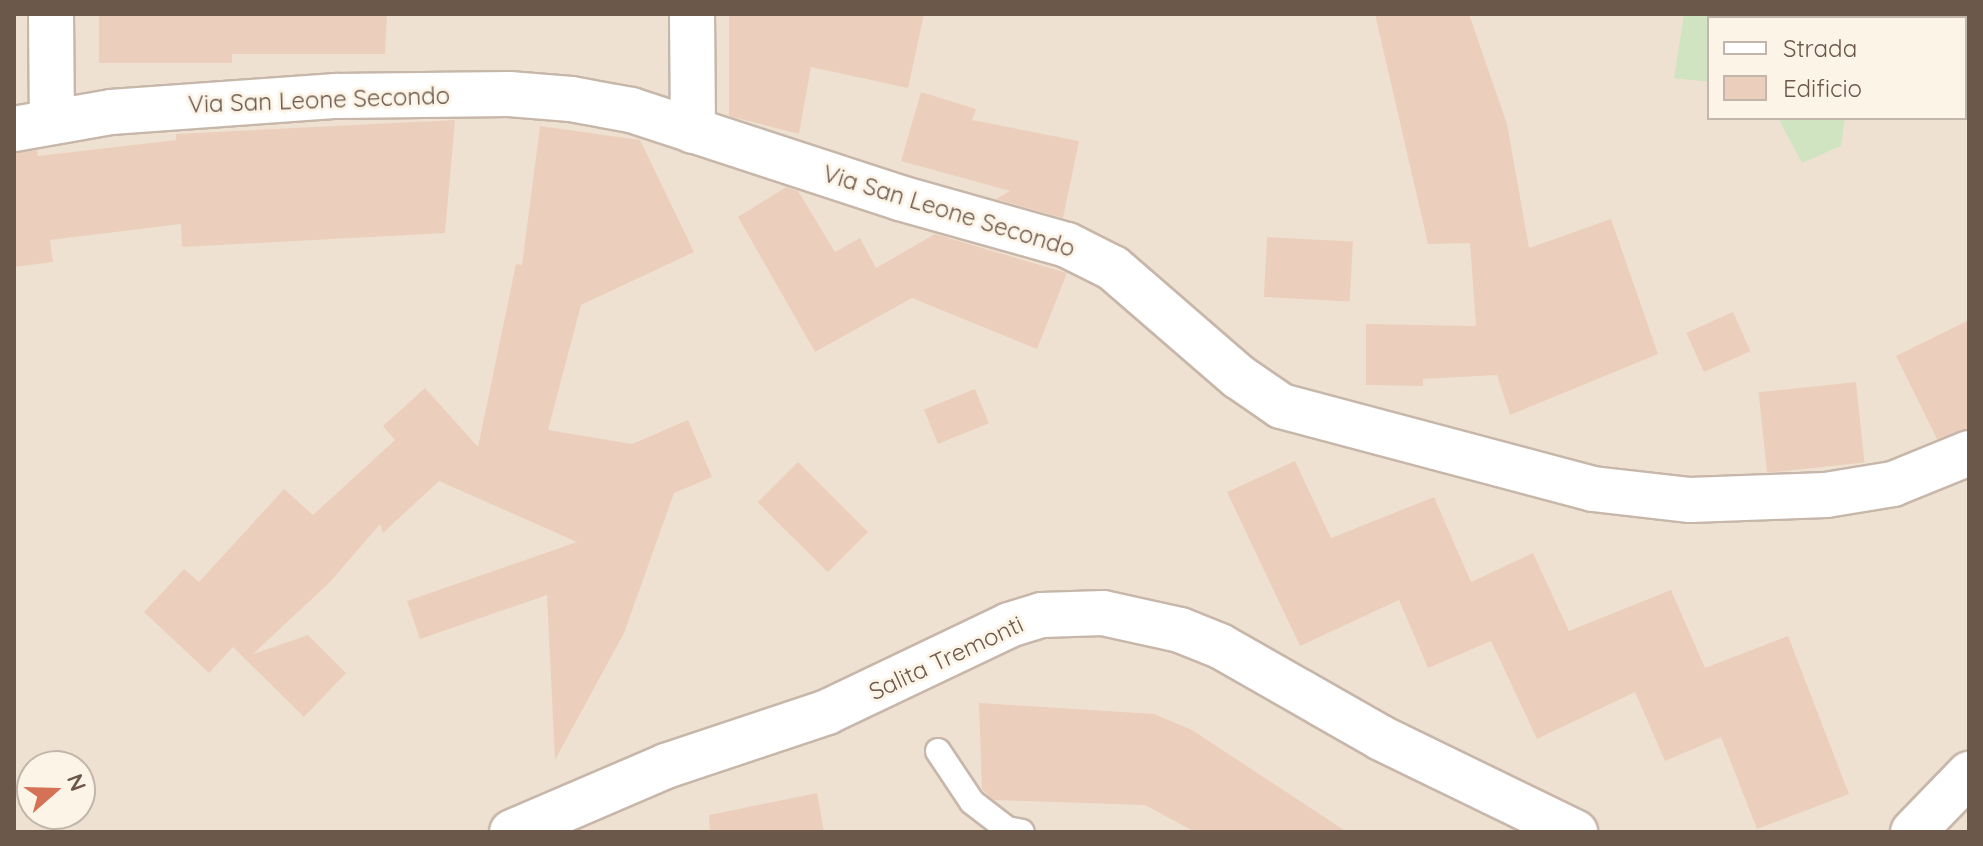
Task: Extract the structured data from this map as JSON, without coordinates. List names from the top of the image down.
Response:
{
  "streets": {
    "street": ["Via San Leone Secondo", "Salita Tremonti"]
  },
  "legend": ["Strada", "Edificio"],
  "north": "right"
}
